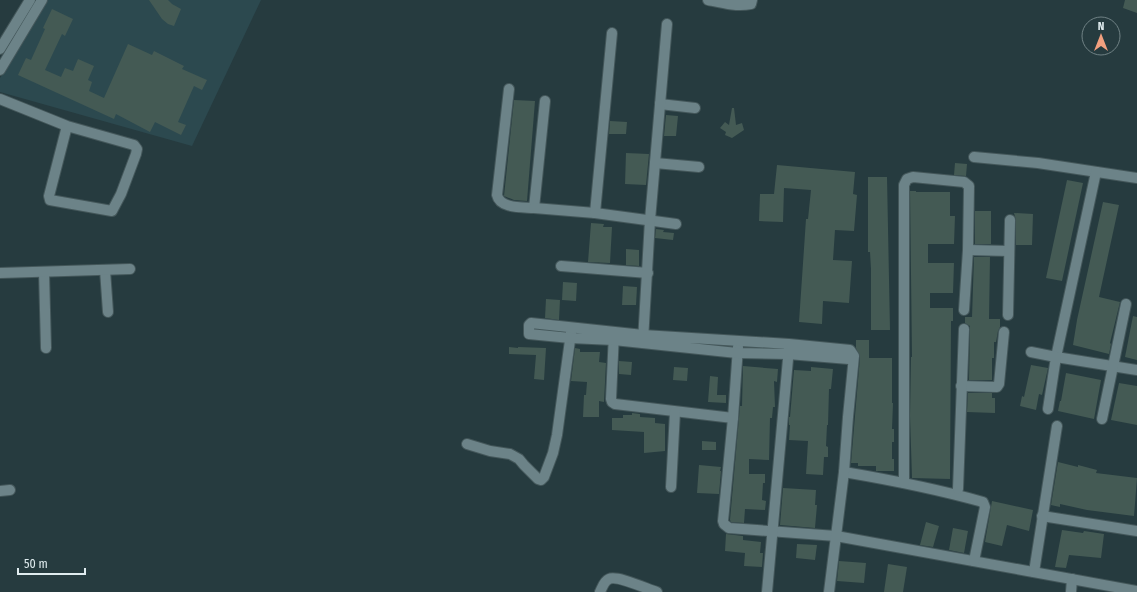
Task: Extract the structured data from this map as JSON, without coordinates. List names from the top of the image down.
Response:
{
  "scale_bar": "50 m",
  "north": "top"
}
